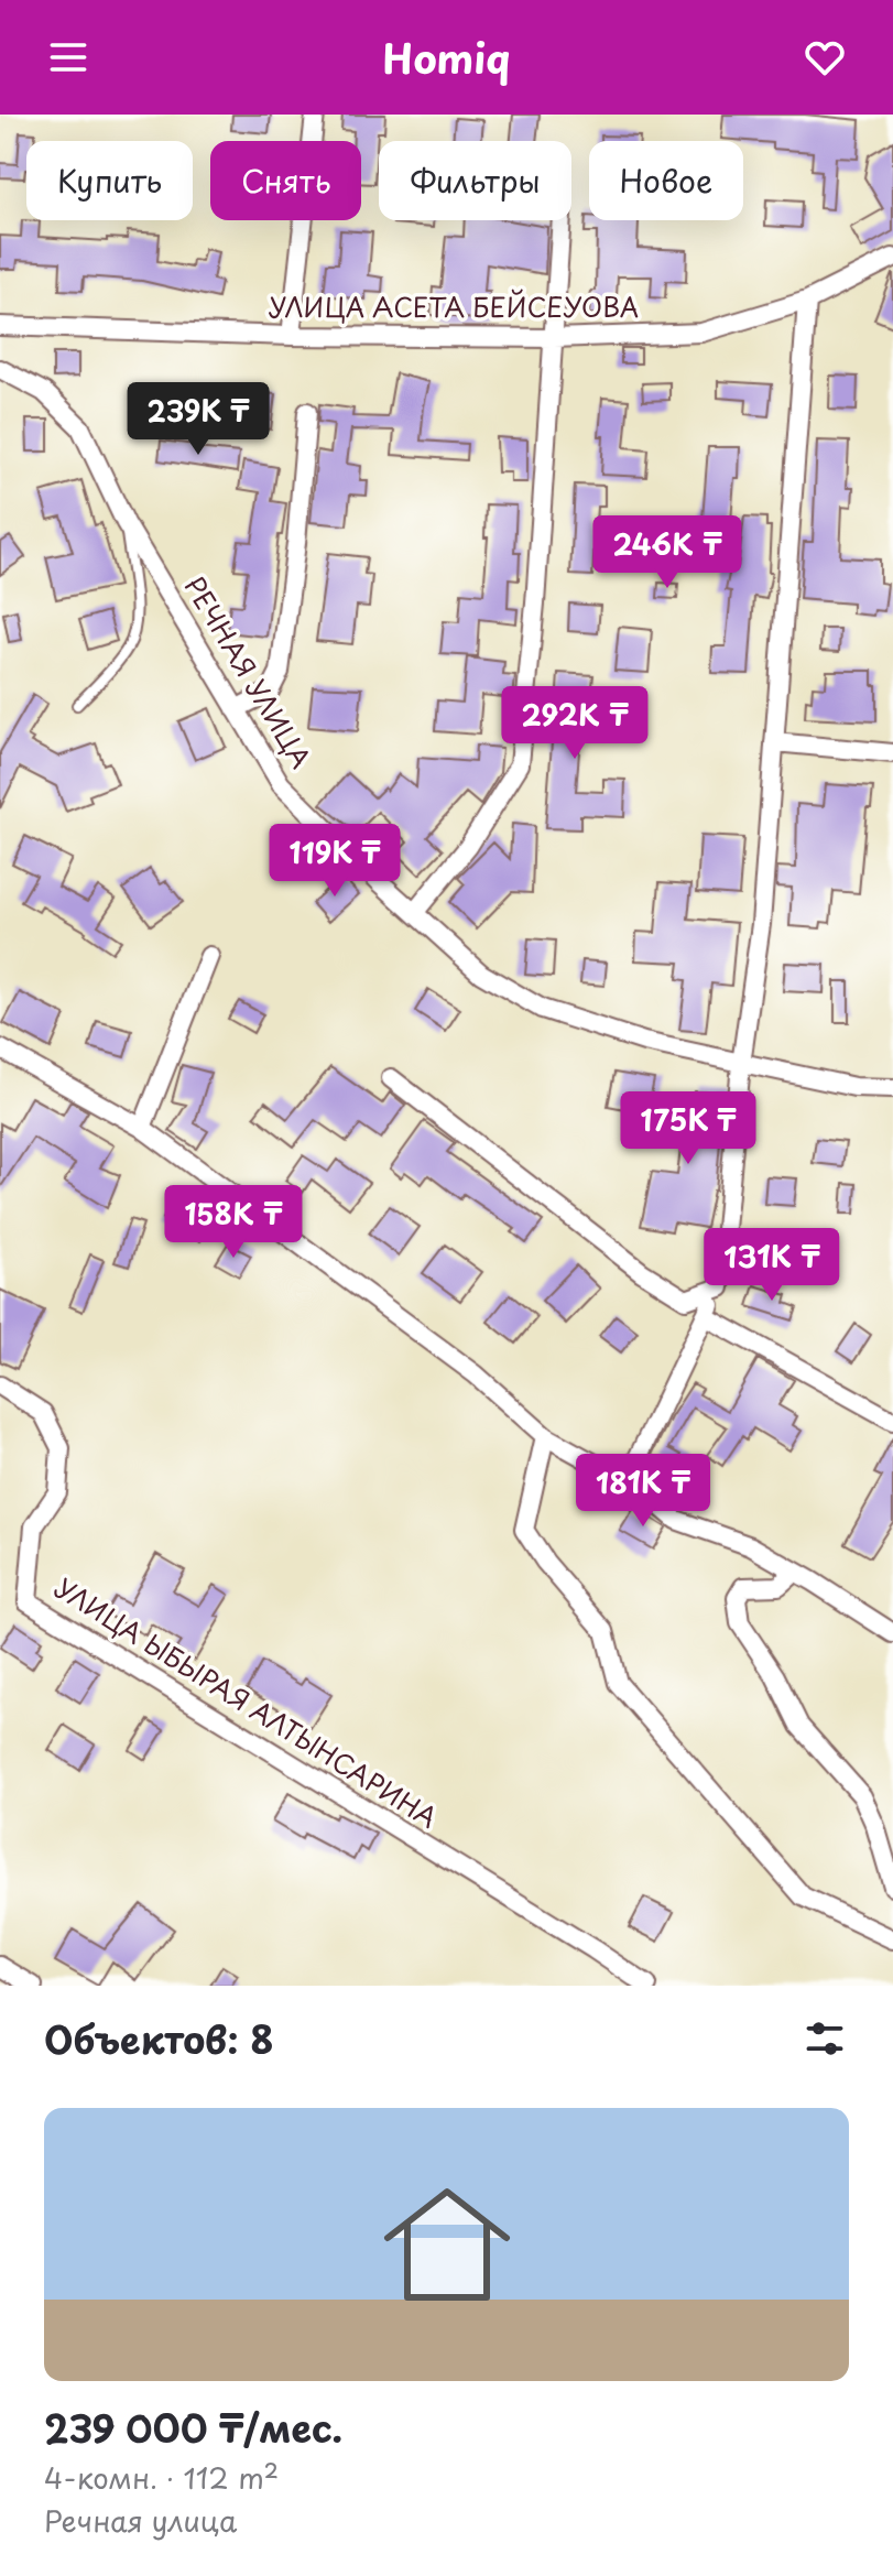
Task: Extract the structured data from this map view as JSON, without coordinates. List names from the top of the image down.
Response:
{
  "streets": {
    "street": ["УЛИЦА АСЕТА БЕЙСЕУОВА", "РЕЧНАЯ УЛИЦА", "УЛИЦА ЫБЫРАЯ АЛТЫНСАРИНА"]
  },
  "page": {
    "header": "Homiq",
    "chip": [
      "Купить",
      "Снять",
      "Фильтры",
      "Новое"
    ],
    "price": [
      "239K ₸",
      "246K ₸",
      "292K ₸",
      "119K ₸",
      "175K ₸",
      "158K ₸",
      "131K ₸",
      "181K ₸"
    ],
    "heading": "Объектов: 8",
    "list": [
      {
        "name": "239 000 ₸/мес.",
        "note": "4-комн. · 112 m² · Речная улица"
      }
    ]
  }
}
